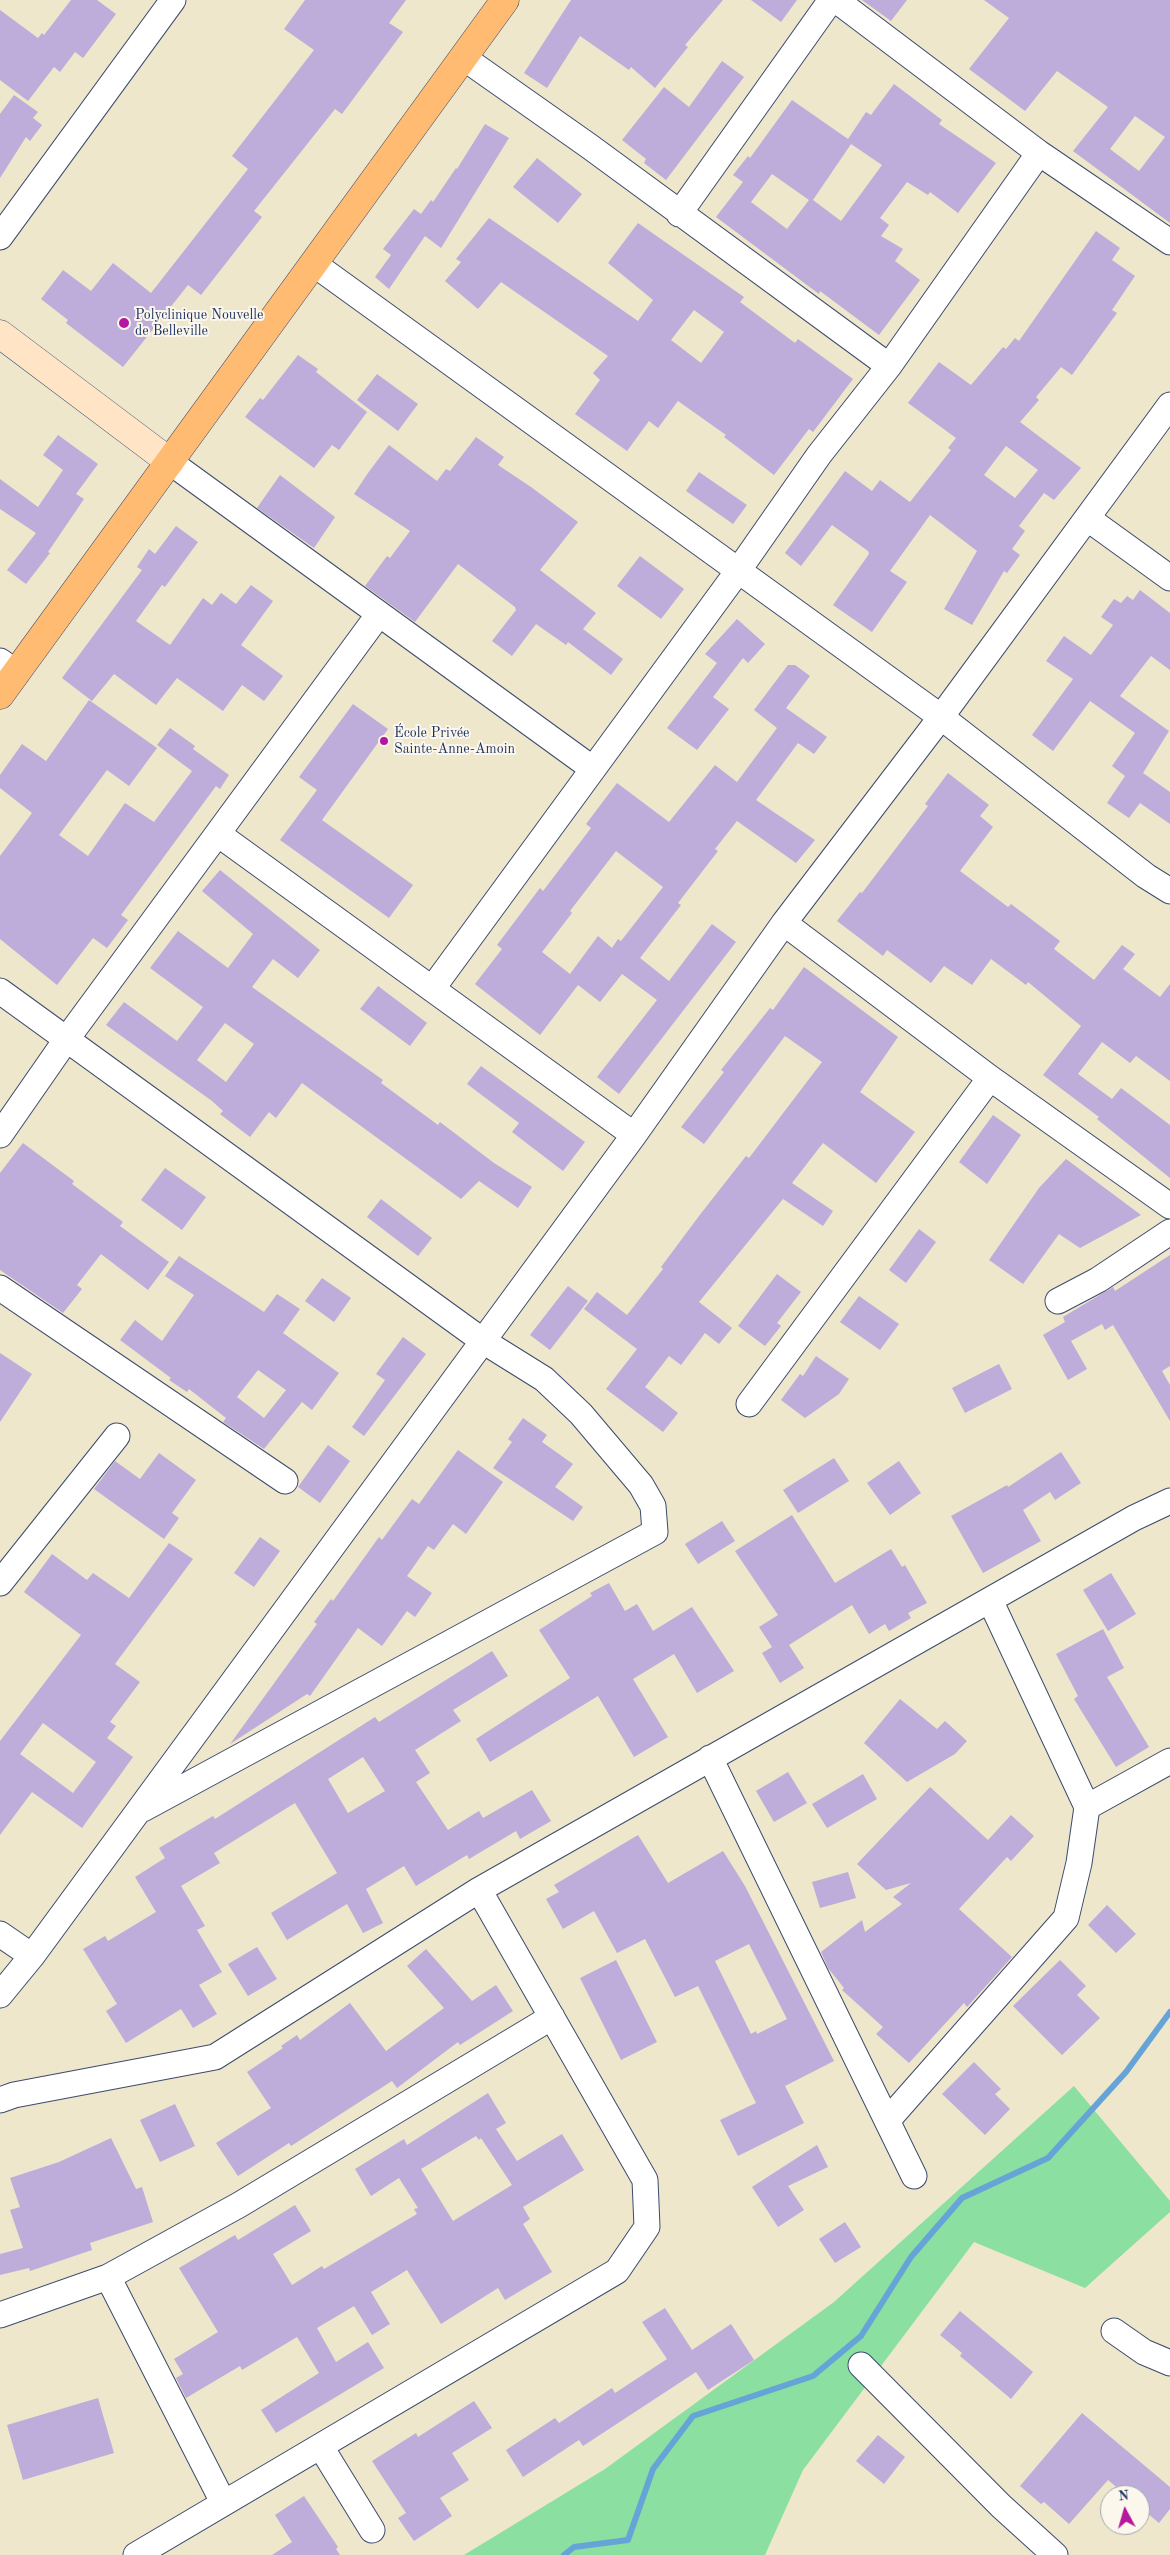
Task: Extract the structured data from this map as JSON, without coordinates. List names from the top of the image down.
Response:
{
  "places": ["Polyclinique Nouvelle de Belleville", "École Privée Sainte-Anne-Amoin"],
  "north": "top"
}
